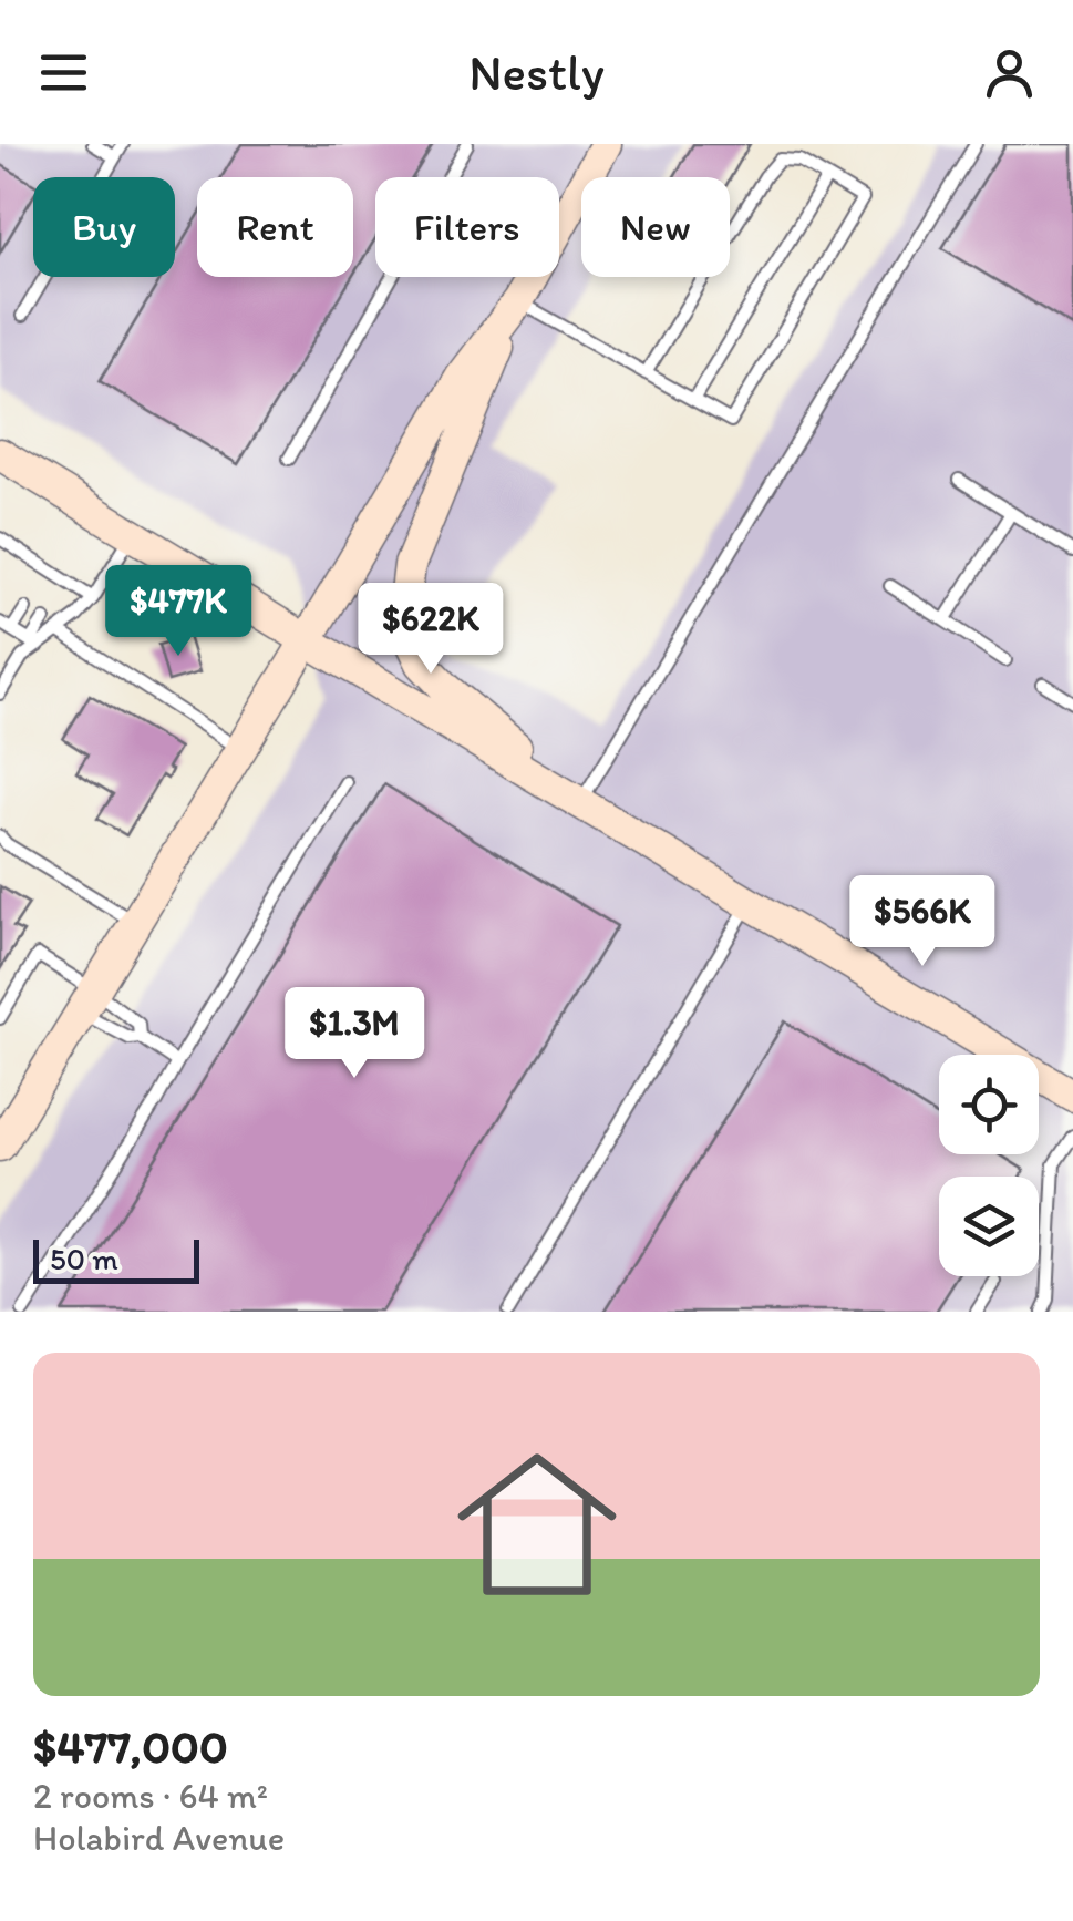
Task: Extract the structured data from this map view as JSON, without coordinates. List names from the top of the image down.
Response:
{
  "scale_bar": "50 m",
  "page": {
    "header": "Nestly",
    "chip": [
      "Buy",
      "Rent",
      "Filters",
      "New"
    ],
    "price": [
      "$477K",
      "$622K",
      "$566K",
      "$1.3M"
    ],
    "scale": "50 m",
    "list": [
      {
        "name": "$477,000",
        "note": "2 rooms · 64 m² · Holabird Avenue"
      }
    ]
  }
}
